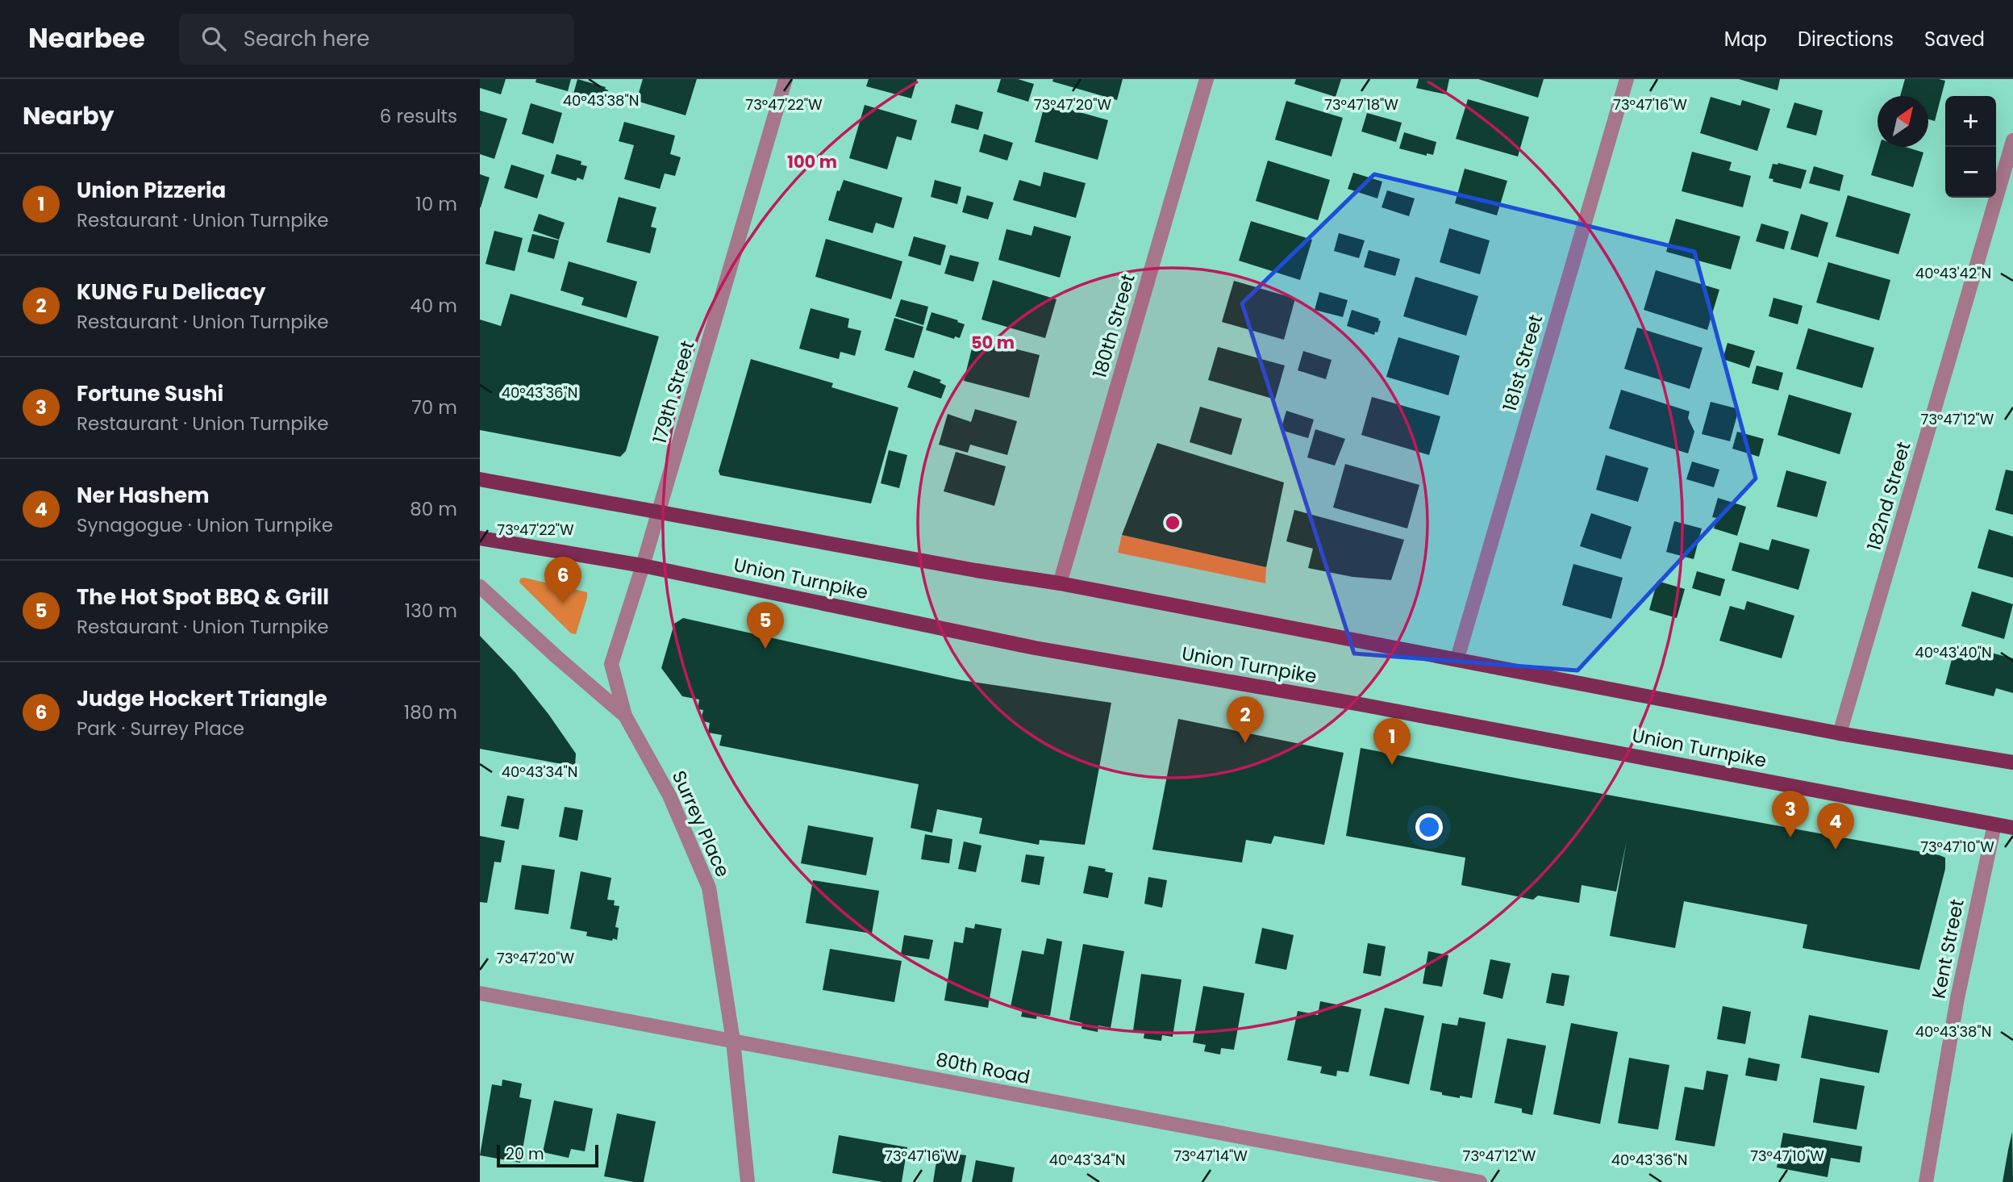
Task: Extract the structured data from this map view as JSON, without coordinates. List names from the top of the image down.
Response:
{
  "streets": {
    "main road": ["Union Turnpike"],
    "street": [
      "180th Street",
      "181st Street",
      "179th Street",
      "182nd Street",
      "Surrey Place",
      "Kent Street",
      "80th Road"
    ]
  },
  "crossings": [
    ["180th Street", "Union Turnpike"],
    ["181st Street", "Union Turnpike"],
    ["179th Street", "Union Turnpike"],
    ["179th Street", "Surrey Place"],
    ["182nd Street", "Union Turnpike"],
    ["Union Turnpike", "Kent Street"],
    ["Surrey Place", "80th Road"]
  ],
  "scale_bar": "20 m",
  "north": "top right",
  "page": {
    "header": "Nearbee",
    "search": "Search here",
    "nav": ["Map", "Directions", "Saved"],
    "heading": ["Nearby", "6 results"],
    "map_buttons": ["+", "−"],
    "list": [
      {
        "mark": "1",
        "name": "Union Pizzeria",
        "note": "Restaurant · Union Turnpike",
        "value": "10 m"
      },
      {
        "mark": "2",
        "name": "KUNG Fu Delicacy",
        "note": "Restaurant · Union Turnpike",
        "value": "40 m"
      },
      {
        "mark": "3",
        "name": "Fortune Sushi",
        "note": "Restaurant · Union Turnpike",
        "value": "70 m"
      },
      {
        "mark": "4",
        "name": "Ner Hashem",
        "note": "Synagogue · Union Turnpike",
        "value": "80 m"
      },
      {
        "mark": "5",
        "name": "The Hot Spot BBQ & Grill",
        "note": "Restaurant · Union Turnpike",
        "value": "130 m"
      },
      {
        "mark": "6",
        "name": "Judge Hockert Triangle",
        "note": "Park · Surrey Place",
        "value": "180 m"
      }
    ],
    "pins": [
      "6",
      "5",
      "2",
      "1",
      "3",
      "4"
    ],
    "scale": "20 m"
  },
  "coordinates": [
    "40°43'38\"N",
    "73°47'22\"W",
    "73°47'20\"W",
    "73°47'18\"W",
    "73°47'16\"W",
    "40°43'42\"N",
    "40°43'36\"N",
    "73°47'12\"W",
    "40°43'40\"N",
    "40°43'34\"N",
    "73°47'10\"W",
    "73°47'14\"W"
  ],
  "rings": ["100 m", "50 m"]
}
